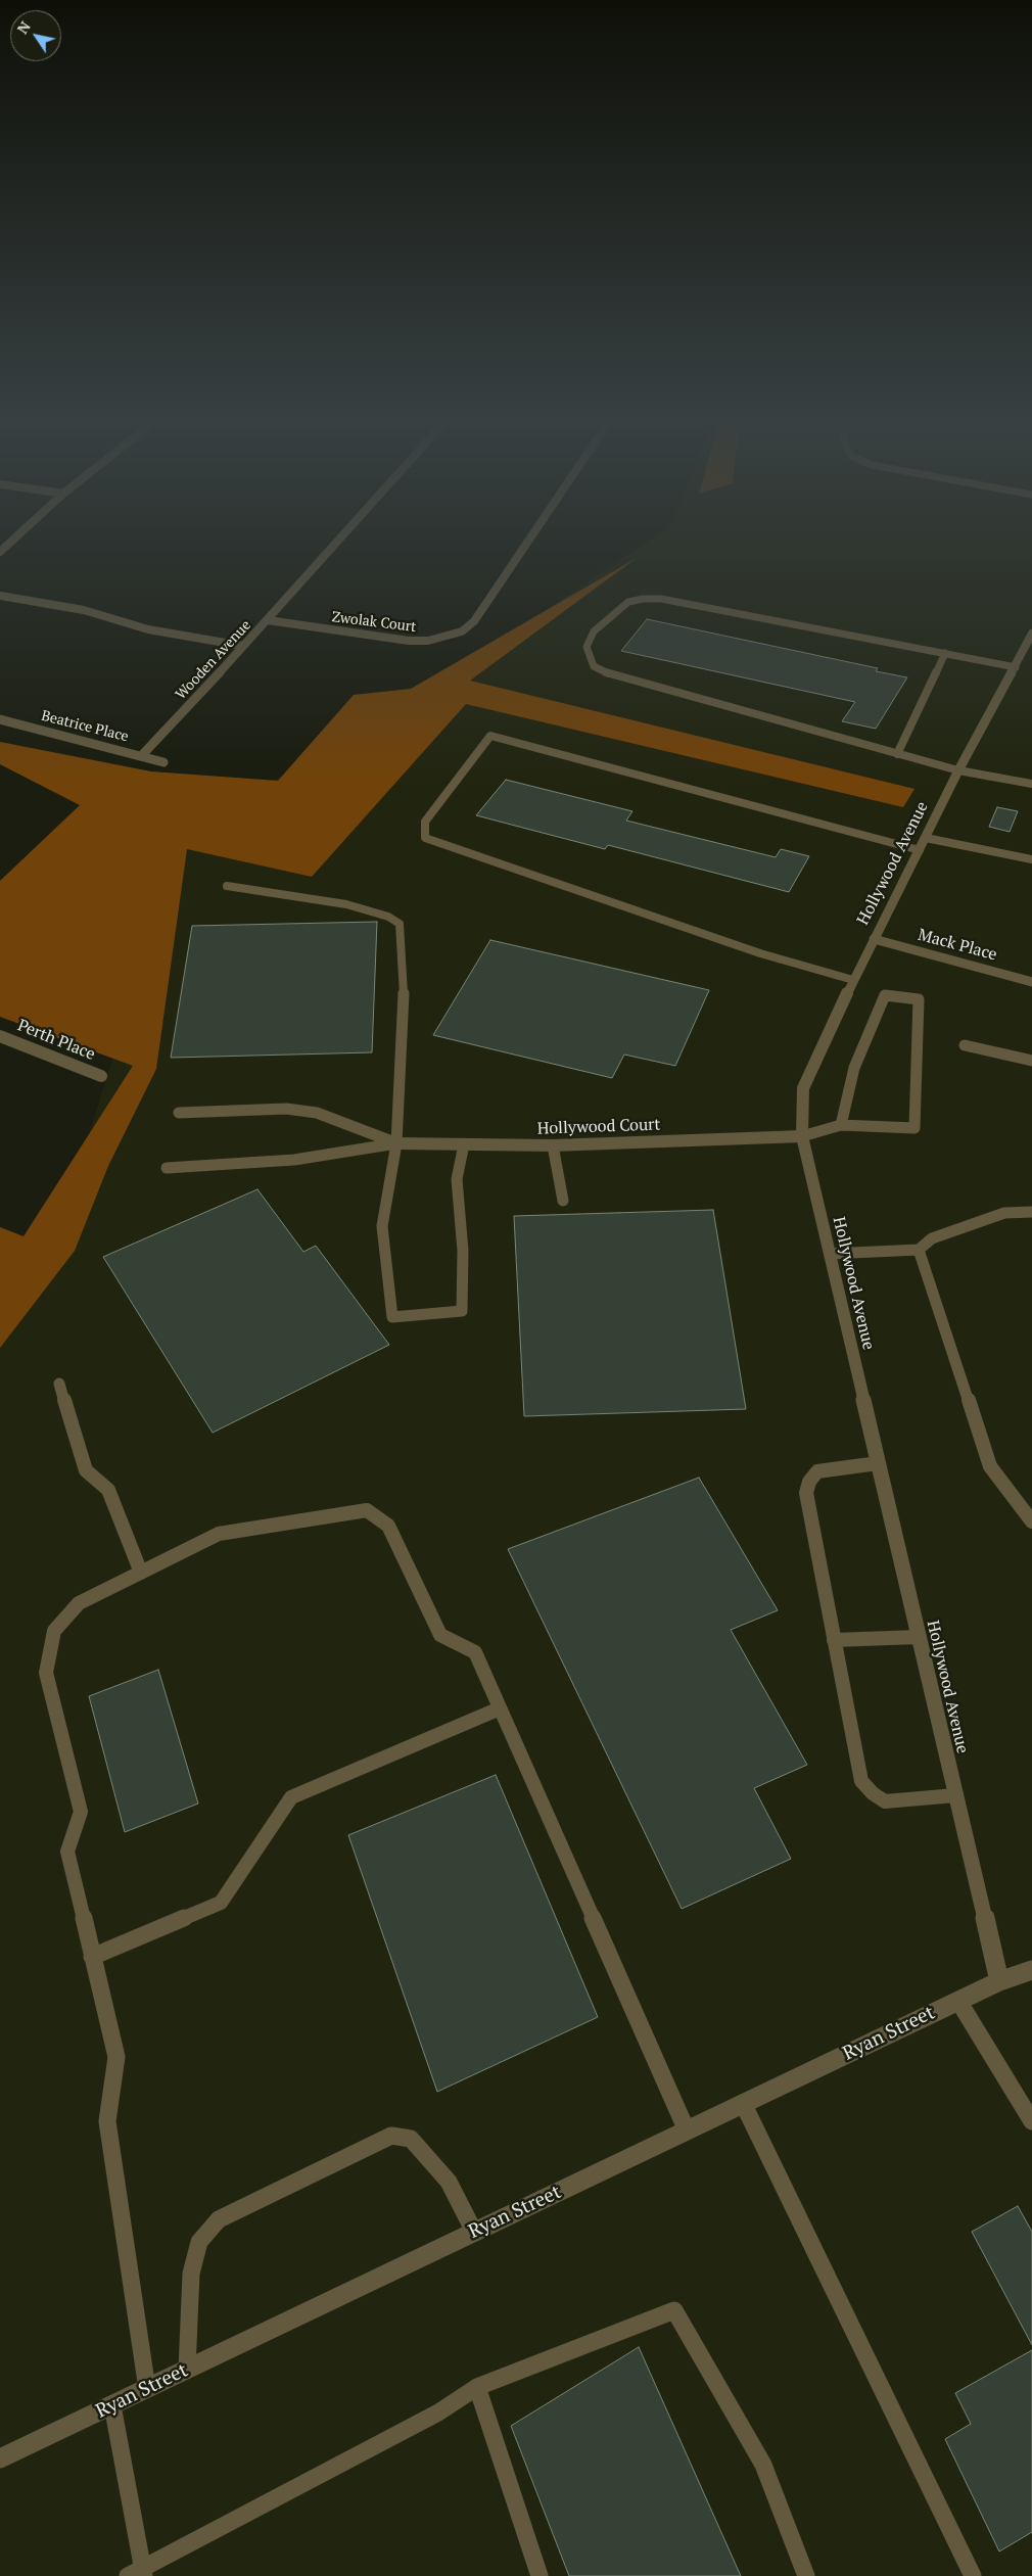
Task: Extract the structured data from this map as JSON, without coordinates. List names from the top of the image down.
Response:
{
  "streets": {
    "street": [
      "Zwolak Court",
      "Wooden Avenue",
      "Beatrice Place",
      "Hollywood Avenue",
      "Mack Place",
      "Perth Place",
      "Hollywood Court",
      "Ryan Street"
    ]
  },
  "crossings": [
    ["Zwolak Court", "Wooden Avenue"],
    ["Wooden Avenue", "Beatrice Place"],
    ["Hollywood Avenue", "Mack Place"],
    ["Hollywood Avenue", "Hollywood Court"],
    ["Hollywood Avenue", "Ryan Street"]
  ],
  "north": "top left"
}
